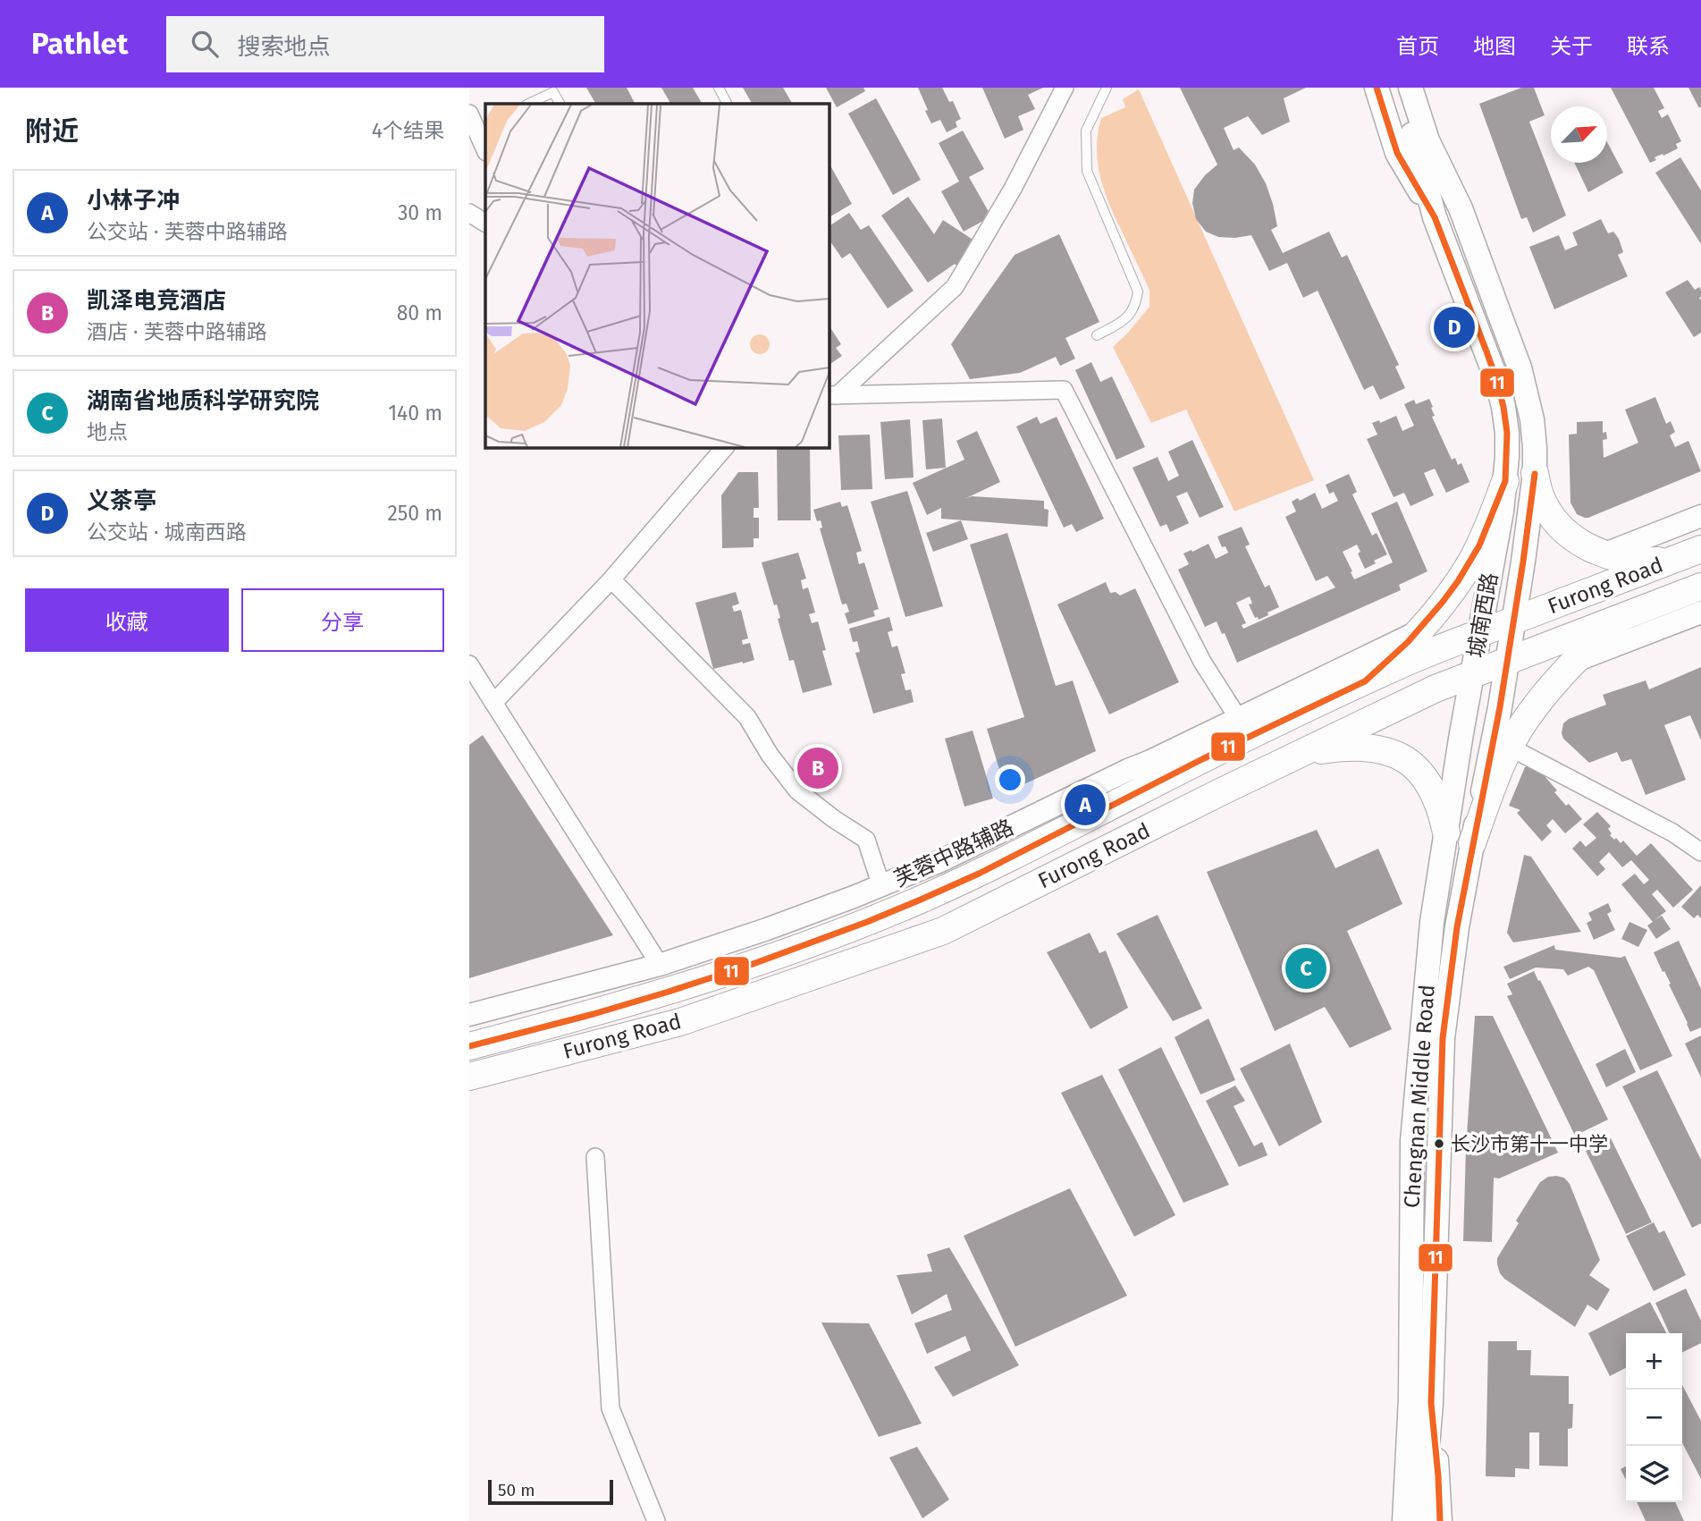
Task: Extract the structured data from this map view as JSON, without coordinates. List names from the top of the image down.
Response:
{
  "streets": {
    "main road": ["Furong Road", "城南西路", "Chengnan Middle Road"],
    "street": ["芙蓉中路辅路"]
  },
  "crossings": [
    ["Furong Road", "城南西路"],
    ["Furong Road", "芙蓉中路辅路"],
    ["Furong Road", "Chengnan Middle Road"],
    ["城南西路", "Chengnan Middle Road"]
  ],
  "places": ["长沙市第十一中学"],
  "lines": ["transit line 11"],
  "scale_bar": "50 m",
  "north": "top right",
  "page": {
    "header": "Pathlet",
    "search": "搜索地点",
    "nav": [
      "首页",
      "地图",
      "关于",
      "联系"
    ],
    "heading": ["附近", "4个结果"],
    "list": [
      {
        "mark": "A",
        "name": "小林子冲",
        "note": "公交站 · 芙蓉中路辅路",
        "value": "30 m"
      },
      {
        "mark": "B",
        "name": "凯泽电竞酒店",
        "note": "酒店 · 芙蓉中路辅路",
        "value": "80 m"
      },
      {
        "mark": "C",
        "name": "湖南省地质科学研究院",
        "note": "地点",
        "value": "140 m"
      },
      {
        "mark": "D",
        "name": "义茶亭",
        "note": "公交站 · 城南西路",
        "value": "250 m"
      }
    ],
    "pins": [
      "D",
      "B",
      "A",
      "C"
    ],
    "buttons": ["收藏", "分享"],
    "map_buttons": ["+", "−"],
    "scale": "50 m"
  }
}
